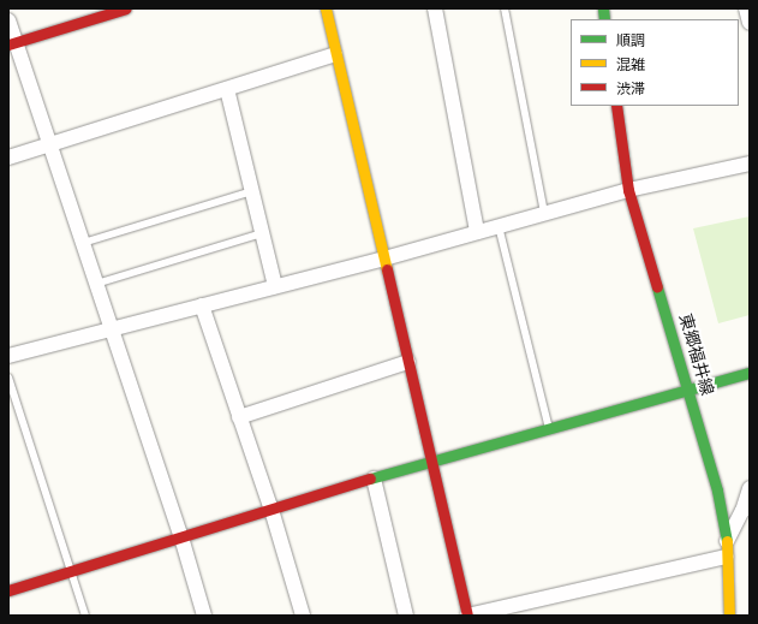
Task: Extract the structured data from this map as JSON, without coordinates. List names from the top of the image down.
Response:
{
  "streets": {
    "street": ["東郷福井線"]
  },
  "legend": ["順調", "混雑", "渋滞"]
}
